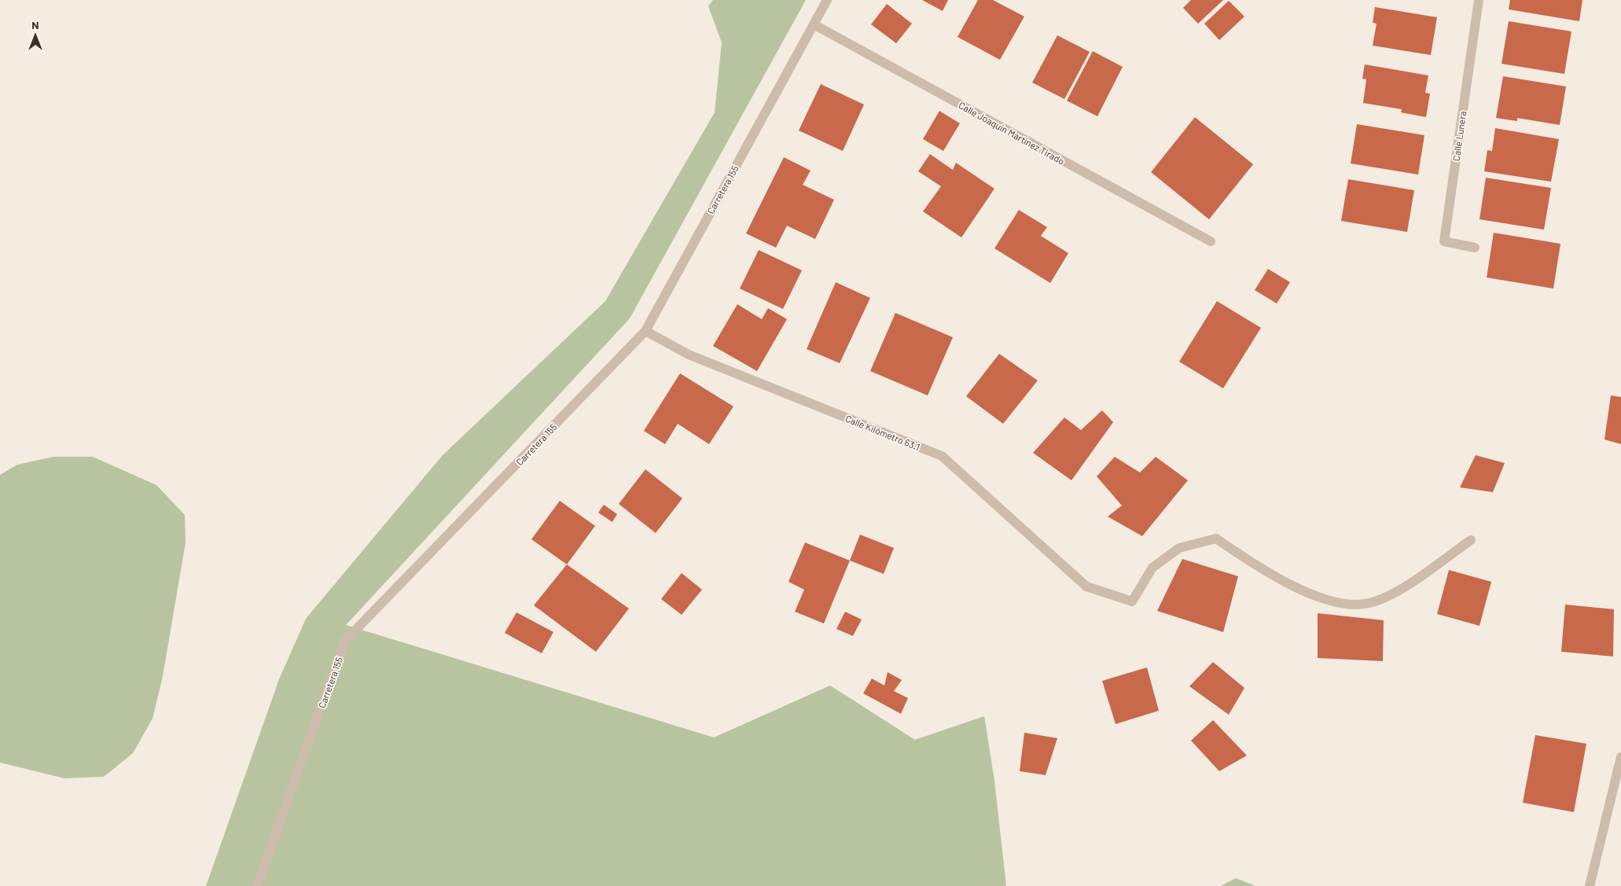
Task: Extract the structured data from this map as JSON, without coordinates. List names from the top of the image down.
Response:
{
  "streets": {
    "street": [
      "Calle Joaquín Martínez Tirado",
      "Calle Lunera",
      "Carretera 155",
      "Calle Kilómetro 63.1"
    ]
  },
  "crossings": [
    ["Calle Joaquín Martínez Tirado", "Carretera 155"],
    ["Carretera 155", "Calle Kilómetro 63.1"]
  ],
  "north": "top"
}
